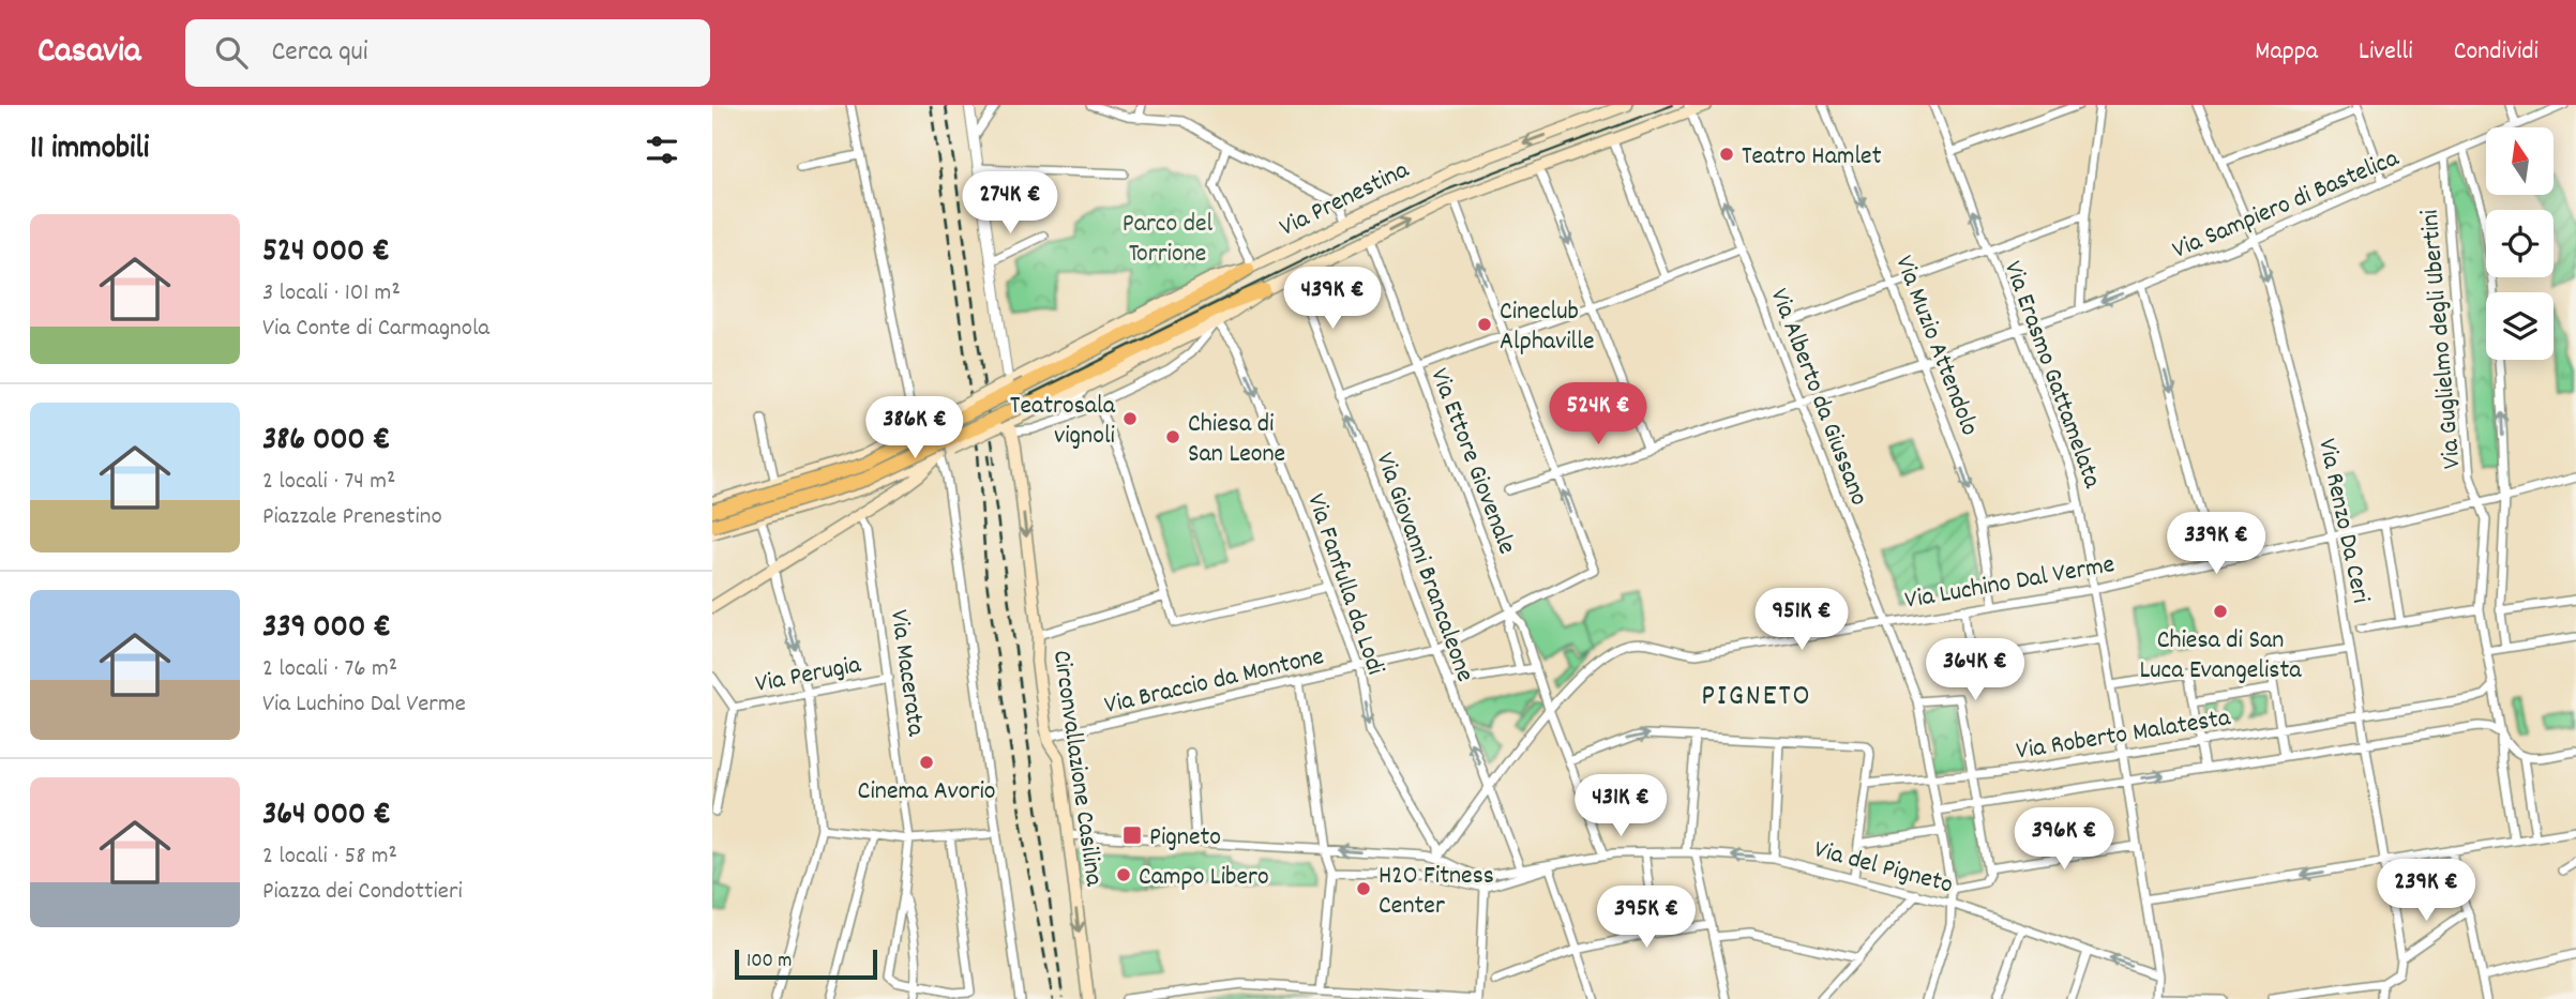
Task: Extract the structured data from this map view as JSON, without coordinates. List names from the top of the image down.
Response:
{
  "streets": {
    "main road": ["Via Prenestina", "Circonvallazione Casilina"],
    "street": [
      "Via Sampiero di Bastelica",
      "Via Guglielmo degli Ubertini",
      "Via Muzio Attendolo",
      "Via Erasmo Gattamelata",
      "Via Alberto da Giussano",
      "Via Ettore Giovenale",
      "Via Renzo Da Ceri",
      "Via Giovanni Brancaleone",
      "Via Luchino Dal Verme",
      "Via Fanfulla da Lodi",
      "Via Perugia",
      "Via Macerata",
      "Via Braccio da Montone",
      "Via Roberto Malatesta",
      "Via del Pigneto"
    ]
  },
  "crossings": [
    ["Via Prenestina", "Via Alberto da Giussano"],
    ["Via Prenestina", "Via Ettore Giovenale"],
    ["Via Prenestina", "Via Giovanni Brancaleone"],
    ["Via Prenestina", "Via Fanfulla da Lodi"],
    ["Via Prenestina", "Circonvallazione Casilina"],
    ["Via Sampiero di Bastelica", "Via Guglielmo degli Ubertini"],
    ["Via Sampiero di Bastelica", "Via Muzio Attendolo"],
    ["Via Sampiero di Bastelica", "Via Erasmo Gattamelata"],
    ["Via Sampiero di Bastelica", "Via Alberto da Giussano"],
    ["Via Sampiero di Bastelica", "Via Renzo Da Ceri"],
    ["Via Sampiero di Bastelica", "Via Braccio da Montone"],
    ["Via Guglielmo degli Ubertini", "Via Luchino Dal Verme"],
    ["Via Guglielmo degli Ubertini", "Via Roberto Malatesta"],
    ["Via Muzio Attendolo", "Via Luchino Dal Verme"],
    ["Via Erasmo Gattamelata", "Via Luchino Dal Verme"],
    ["Via Erasmo Gattamelata", "Via Roberto Malatesta"],
    ["Via Erasmo Gattamelata", "Via del Pigneto"],
    ["Via Alberto da Giussano", "Via Luchino Dal Verme"],
    ["Via Alberto da Giussano", "Via Roberto Malatesta"],
    ["Via Alberto da Giussano", "Via del Pigneto"],
    ["Via Ettore Giovenale", "Via Luchino Dal Verme"],
    ["Via Ettore Giovenale", "Via Braccio da Montone"],
    ["Via Ettore Giovenale", "Via del Pigneto"],
    ["Via Renzo Da Ceri", "Via Luchino Dal Verme"],
    ["Via Renzo Da Ceri", "Via Roberto Malatesta"],
    ["Via Giovanni Brancaleone", "Via Braccio da Montone"],
    ["Via Giovanni Brancaleone", "Via del Pigneto"],
    ["Via Fanfulla da Lodi", "Via Braccio da Montone"],
    ["Via Fanfulla da Lodi", "Via del Pigneto"],
    ["Via Perugia", "Via Macerata"],
    ["Via Braccio da Montone", "Circonvallazione Casilina"],
    ["Circonvallazione Casilina", "Via del Pigneto"]
  ],
  "one_way": [
    "Via Muzio Attendolo",
    "Via Giovanni Brancaleone",
    "Via Fanfulla da Lodi",
    "Circonvallazione Casilina"
  ],
  "districts": ["PIGNETO"],
  "parks": ["Parco del Torrione"],
  "places": {
    "other": [
      "Teatro Hamlet",
      "Cineclub Alphaville",
      "Teatrosala vignoli",
      "Chiesa di San Leone",
      "Chiesa di San Luca Evangelista",
      "Cinema Avorio",
      "Campo Libero",
      "H2O Fitness Center"
    ],
    "transit": ["Pigneto"]
  },
  "scale_bar": "100 m",
  "north": "top",
  "page": {
    "header": "Casavia",
    "search": "Cerca qui",
    "nav": ["Mappa", "Livelli", "Condividi"],
    "heading": "11 immobili",
    "price": [
      "274K €",
      "439K €",
      "524K €",
      "386K €",
      "339K €",
      "951K €",
      "364K €",
      "431K €",
      "396K €",
      "239K €",
      "395K €"
    ],
    "list": [
      {
        "name": "524 000 €",
        "note": "3 locali · 101 m² · Via Conte di Carmagnola"
      },
      {
        "name": "386 000 €",
        "note": "2 locali · 74 m² · Piazzale Prenestino"
      },
      {
        "name": "339 000 €",
        "note": "2 locali · 76 m² · Via Luchino Dal Verme"
      },
      {
        "name": "364 000 €",
        "note": "2 locali · 58 m² · Piazza dei Condottieri"
      }
    ],
    "scale": "100 m"
  }
}
